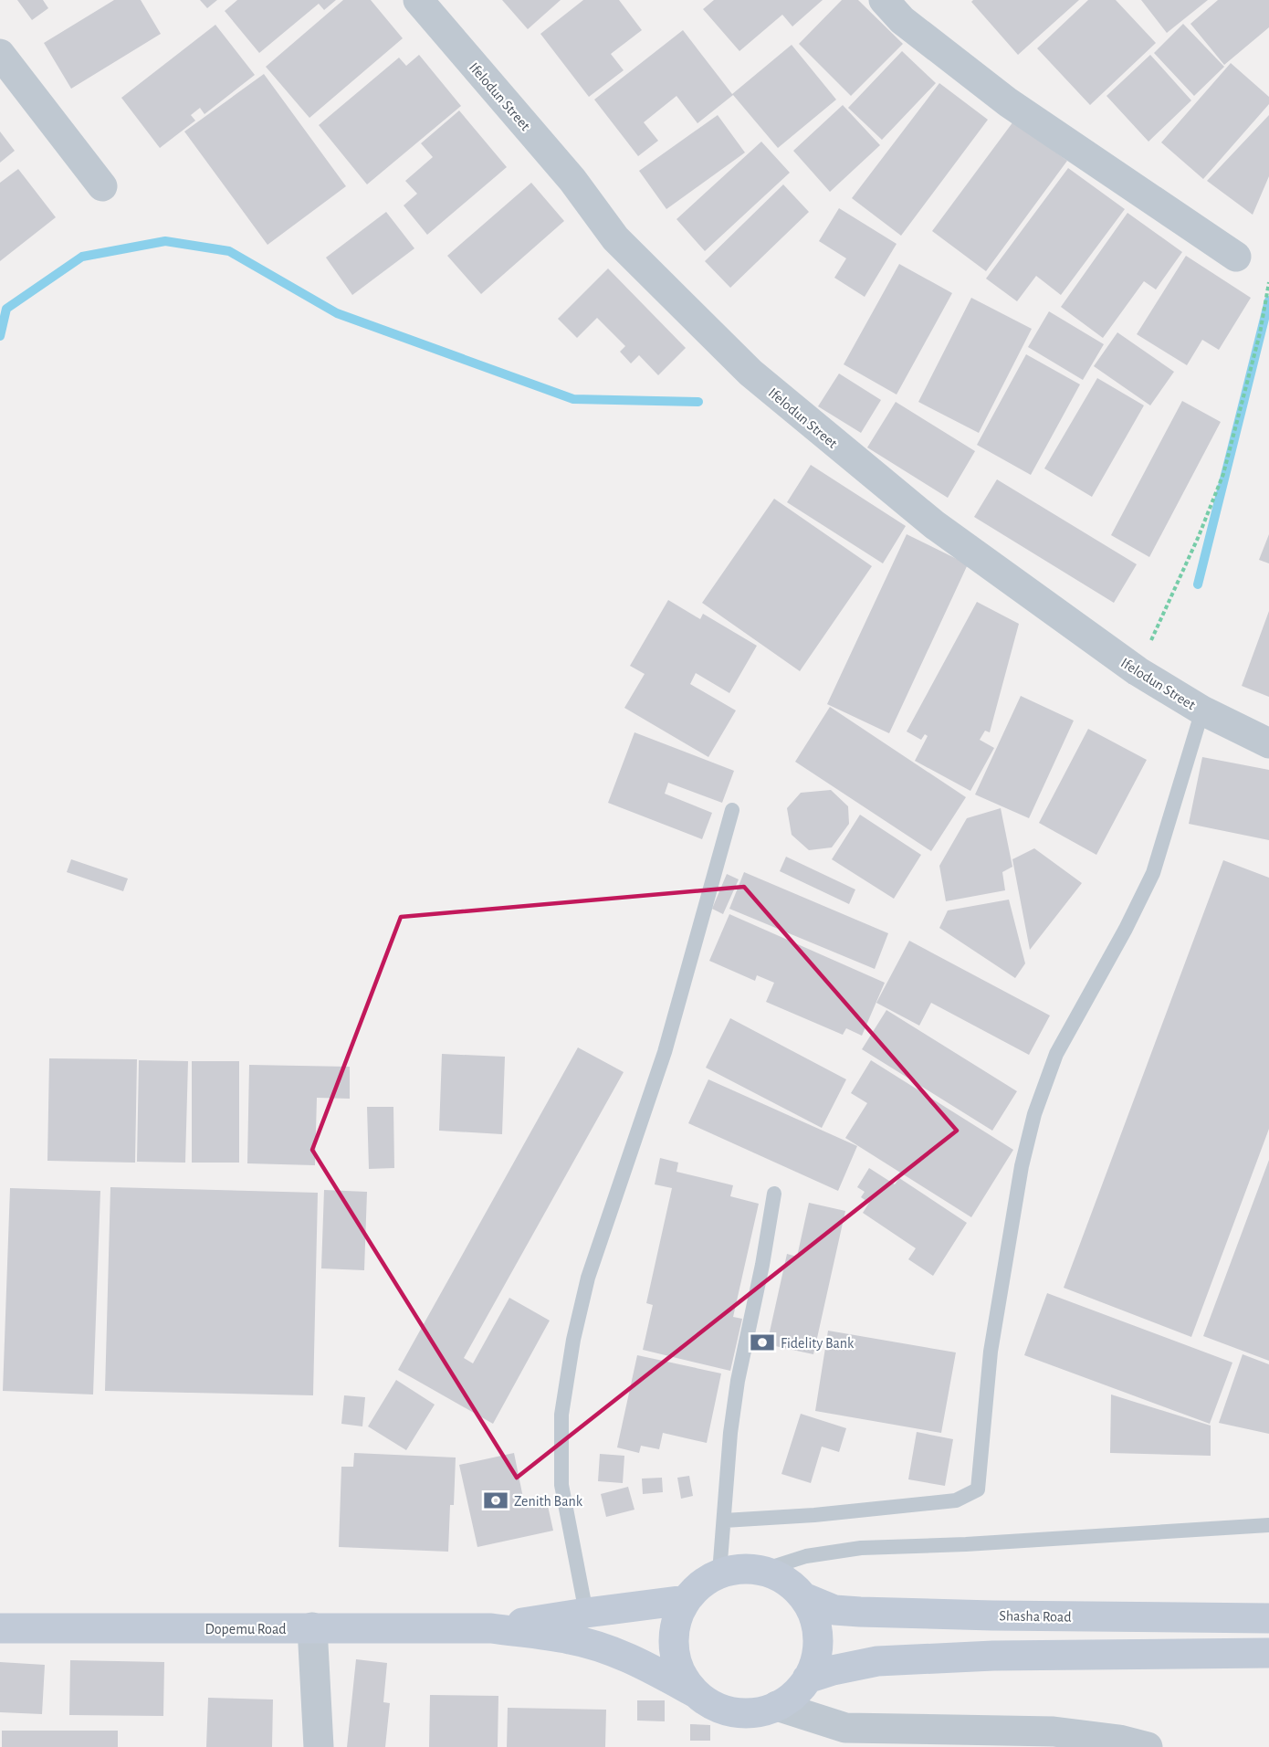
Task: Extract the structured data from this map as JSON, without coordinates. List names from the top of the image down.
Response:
{
  "streets": {
    "main road": ["Shasha Road", "Dopemu Road"],
    "street": ["Ifelodun Street"]
  },
  "places": {
    "bank": ["Fidelity Bank", "Zenith Bank"]
  }
}
